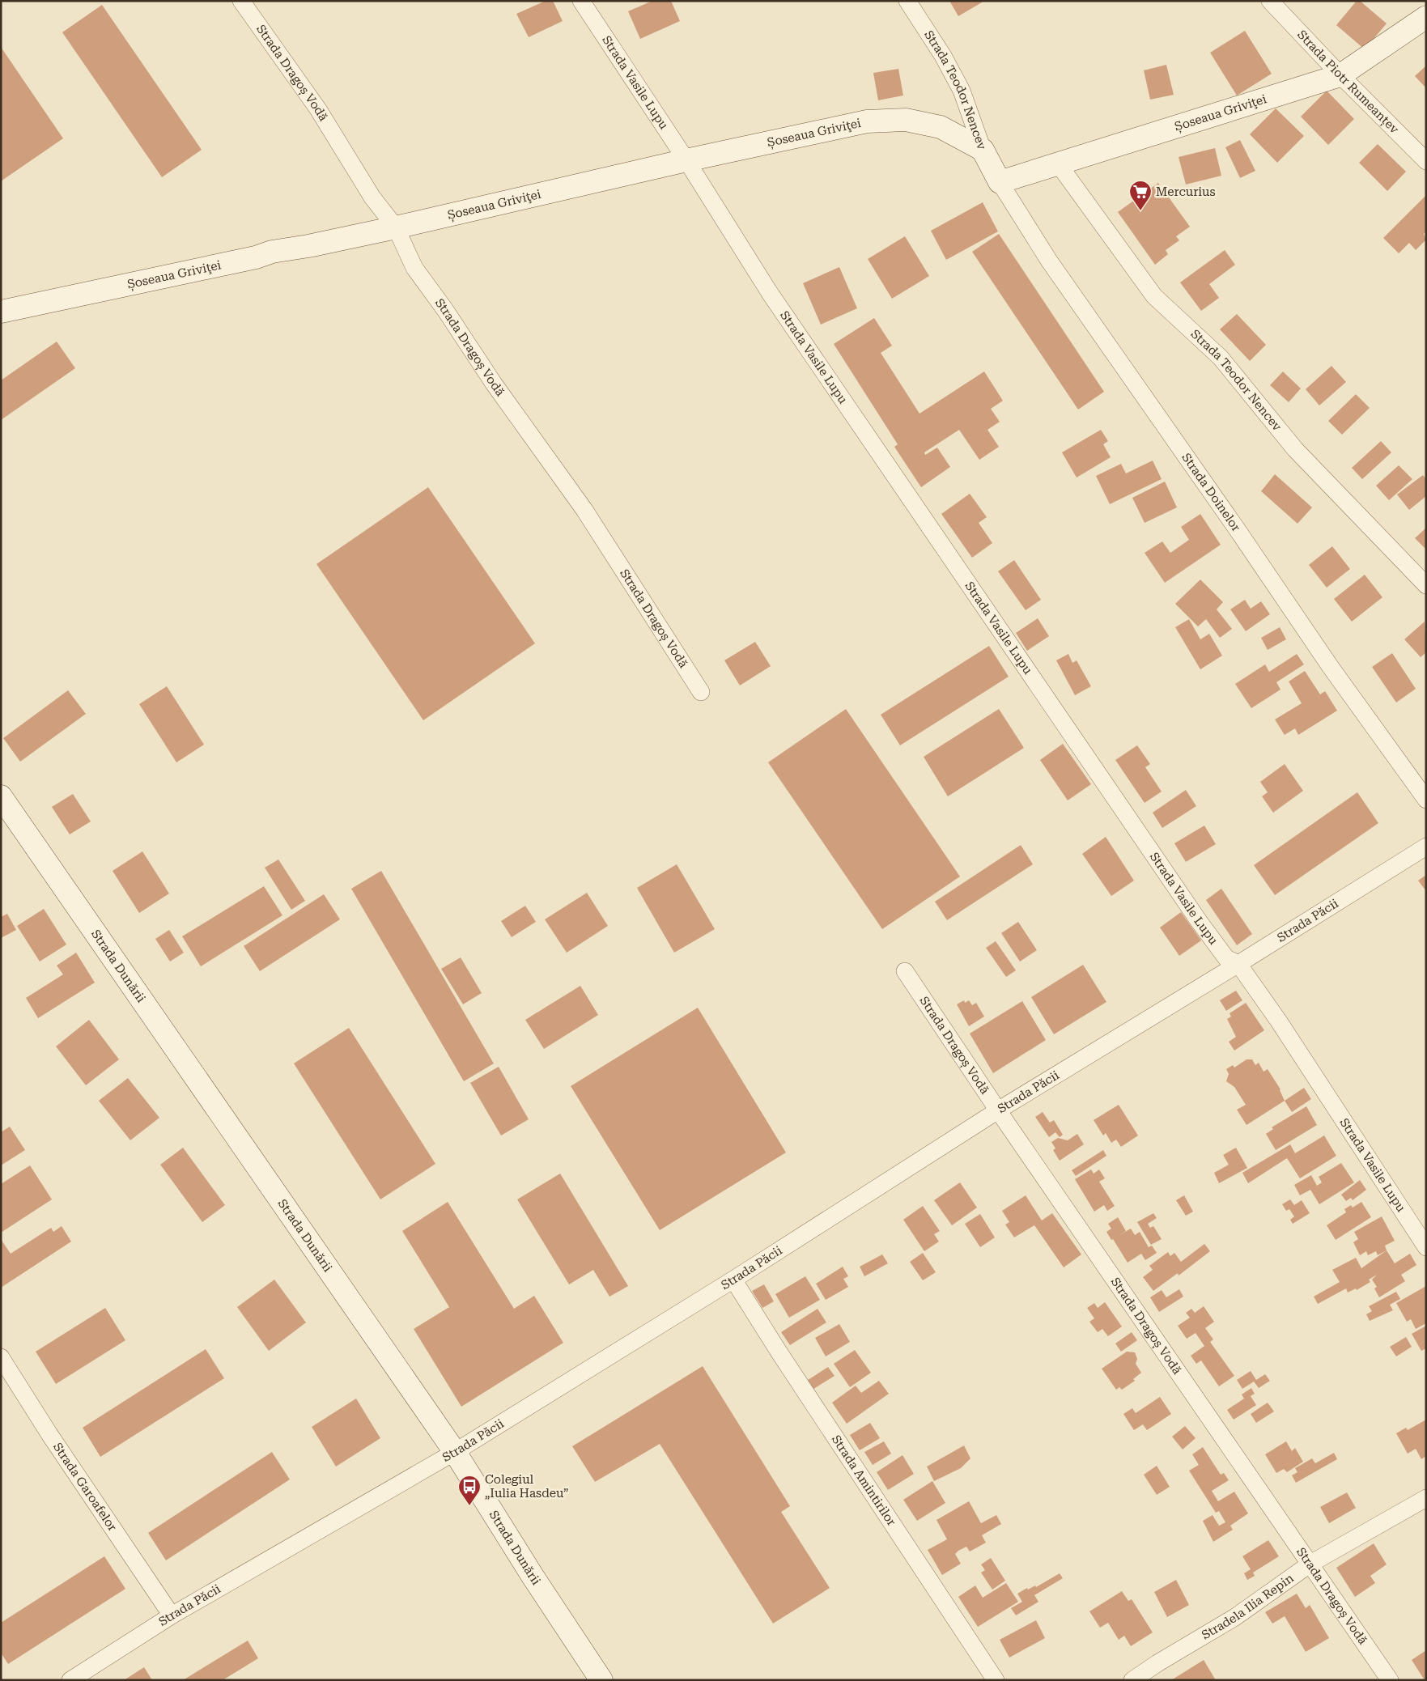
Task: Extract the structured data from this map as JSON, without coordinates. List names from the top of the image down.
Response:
{
  "streets": {
    "street": [
      "Strada Dragoș Vodă",
      "Strada Piotr Rumeanțev",
      "Strada Vasile Lupu",
      "Strada Teodor Nencev",
      "Șoseaua Griviţei",
      "Strada Doinelor",
      "Strada Păcii",
      "Strada Dunării",
      "Strada Amintirilor",
      "Strada Garoafelor",
      "Stradela Ilia Repin"
    ]
  },
  "crossings": [
    ["Strada Dragoș Vodă", "Șoseaua Griviţei"],
    ["Strada Dragoș Vodă", "Strada Păcii"],
    ["Strada Dragoș Vodă", "Stradela Ilia Repin"],
    ["Strada Piotr Rumeanțev", "Șoseaua Griviţei"],
    ["Strada Vasile Lupu", "Șoseaua Griviţei"],
    ["Strada Vasile Lupu", "Strada Păcii"],
    ["Strada Teodor Nencev", "Șoseaua Griviţei"],
    ["Strada Teodor Nencev", "Strada Doinelor"],
    ["Șoseaua Griviţei", "Strada Doinelor"],
    ["Strada Păcii", "Strada Dunării"],
    ["Strada Păcii", "Strada Amintirilor"],
    ["Strada Păcii", "Strada Garoafelor"]
  ],
  "places": {
    "supermarket": ["Mercurius"],
    "bus stop": ["Colegiul „Iulia Hasdeu”"]
  }
}
